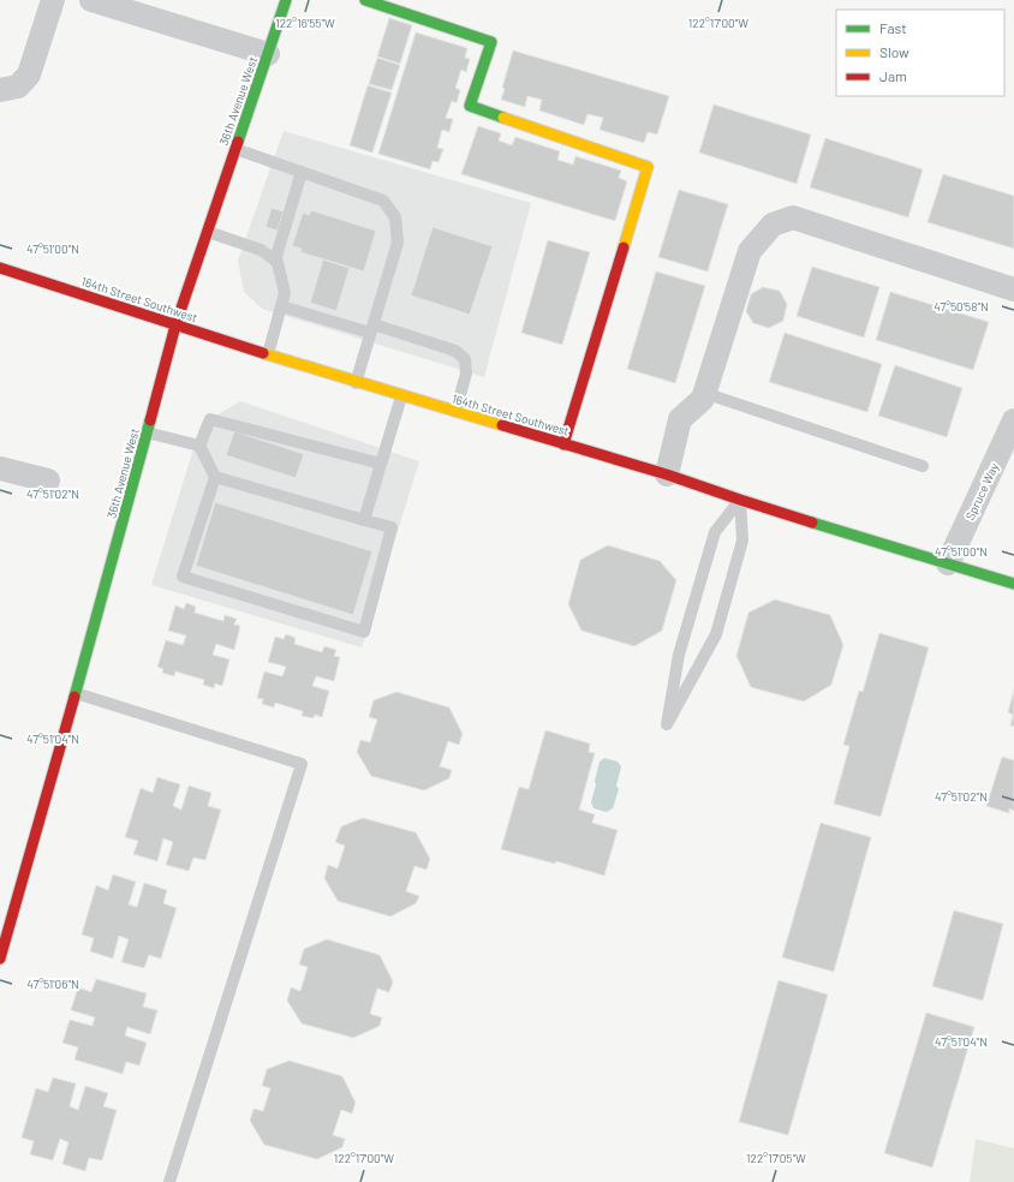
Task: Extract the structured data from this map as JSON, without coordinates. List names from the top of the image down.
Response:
{
  "streets": {
    "main road": ["36th Avenue West", "164th Street Southwest"],
    "street": ["Spruce Way"]
  },
  "crossings": [
    ["36th Avenue West", "164th Street Southwest"],
    ["164th Street Southwest", "Spruce Way"]
  ],
  "legend": ["Fast", "Slow", "Jam"],
  "coordinates": [
    "122°16'55\"W",
    "122°17'00\"W",
    "47°51'00\"N",
    "47°50'58\"N",
    "47°51'02\"N",
    "47°51'04\"N",
    "47°51'06\"N",
    "122°17'05\"W"
  ]
}
